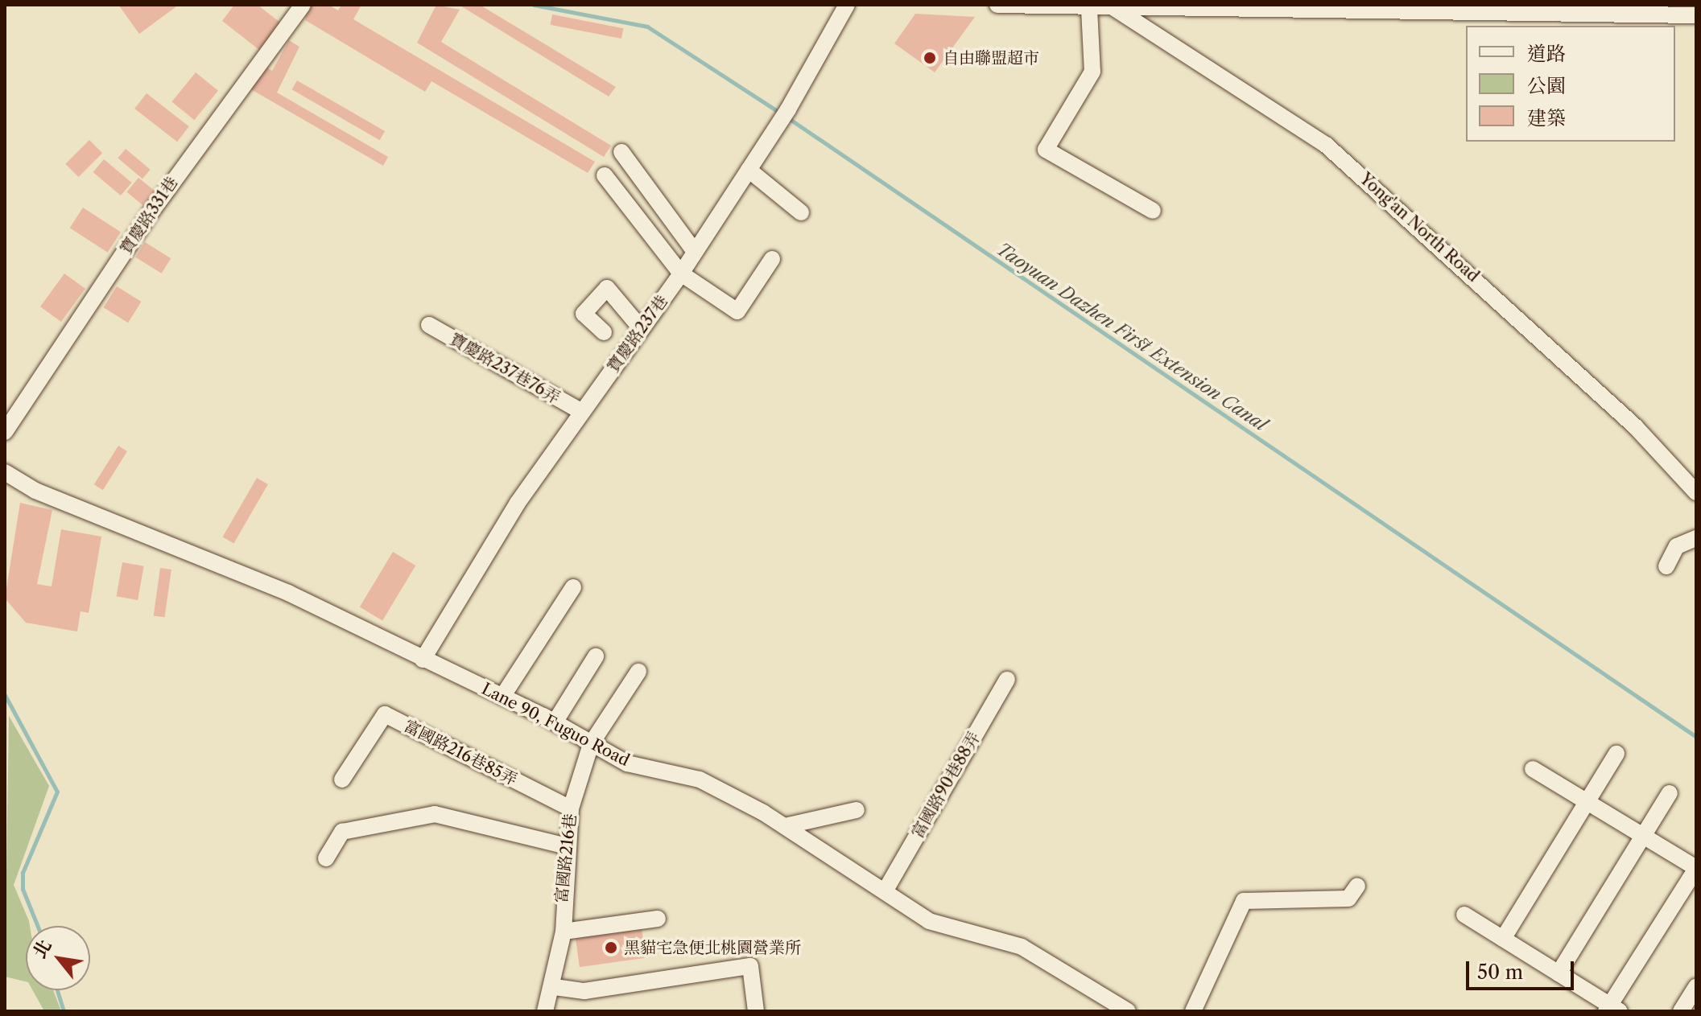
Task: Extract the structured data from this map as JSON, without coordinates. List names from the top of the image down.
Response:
{
  "streets": {
    "street": [
      "寶慶路331巷",
      "Yong'an North Road",
      "寶慶路237巷",
      "寶慶路237巷76弄",
      "Lane 90, Fuguo Road",
      "富國路216巷85弄",
      "富國路90巷88弄",
      "富國路216巷"
    ]
  },
  "crossings": [
    ["寶慶路237巷", "寶慶路237巷76弄"],
    ["寶慶路237巷", "Lane 90, Fuguo Road"],
    ["Lane 90, Fuguo Road", "富國路90巷88弄"],
    ["Lane 90, Fuguo Road", "富國路216巷"],
    ["富國路216巷85弄", "富國路216巷"]
  ],
  "water": ["Taoyuan Dazhen First Extension Canal"],
  "places": ["自由聯盟超市", "黑貓宅急便北桃園營業所"],
  "legend": ["道路", "公園", "建築"],
  "scale_bar": "50 m",
  "north": "top left"
}
